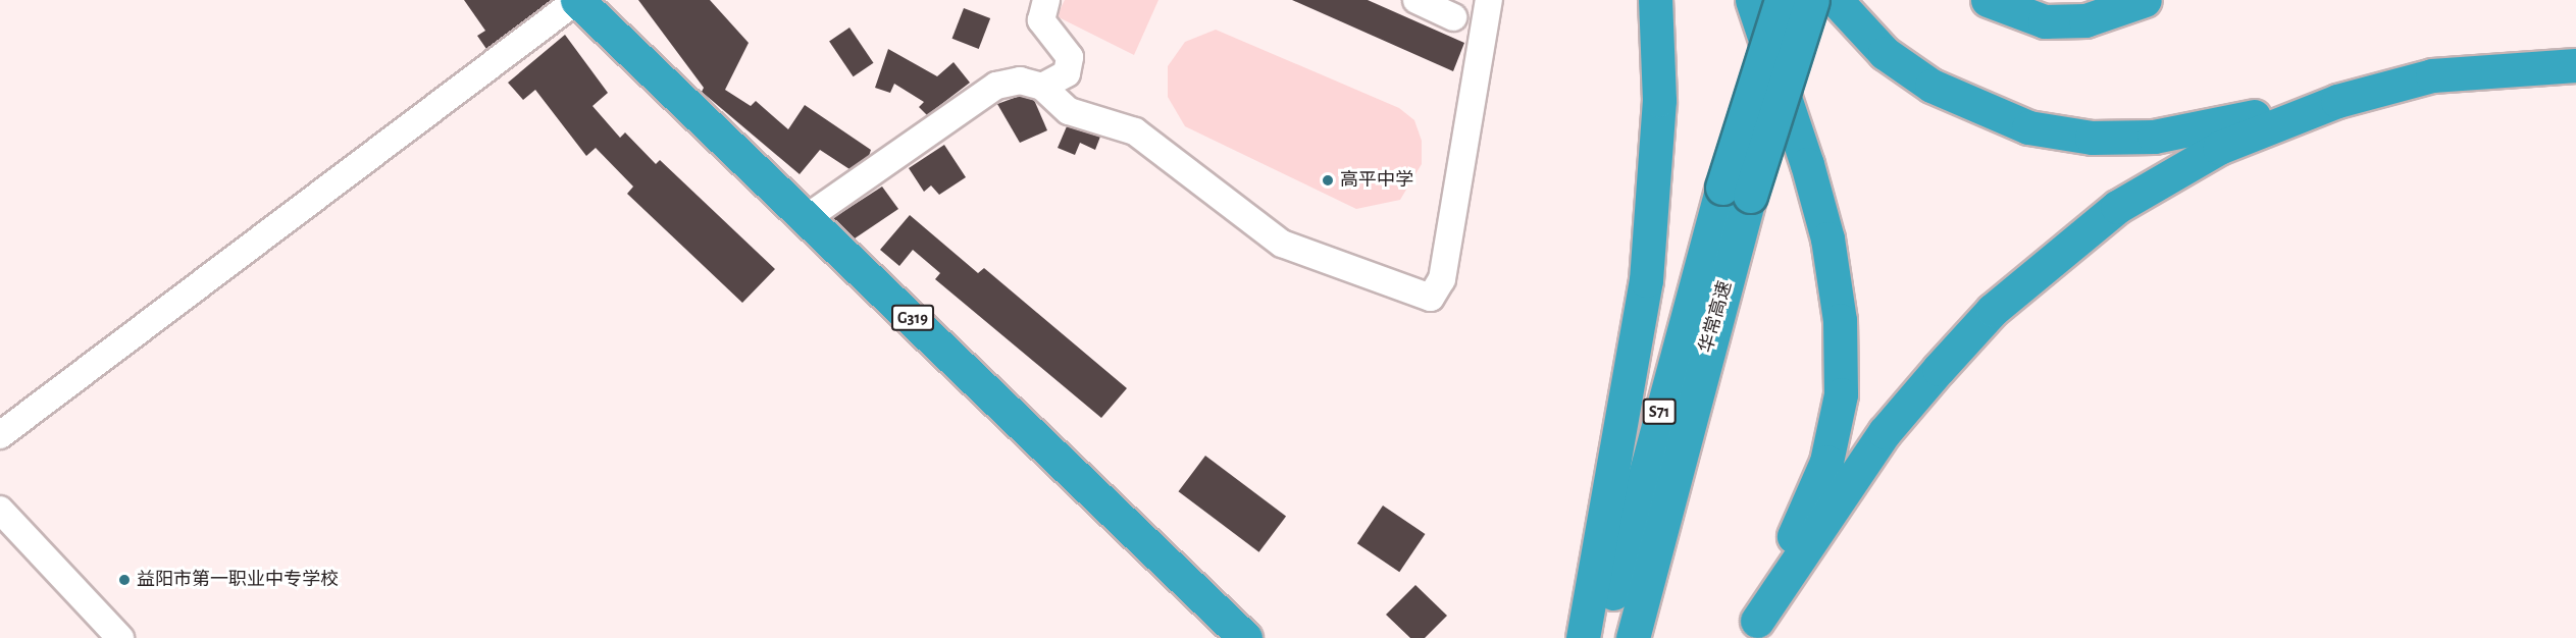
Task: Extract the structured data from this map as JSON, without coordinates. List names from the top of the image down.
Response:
{
  "streets": {
    "highway": ["华常高速", "G319", "S71"]
  },
  "places": ["高平中学", "益阳市第一职业中专学校"]
}
